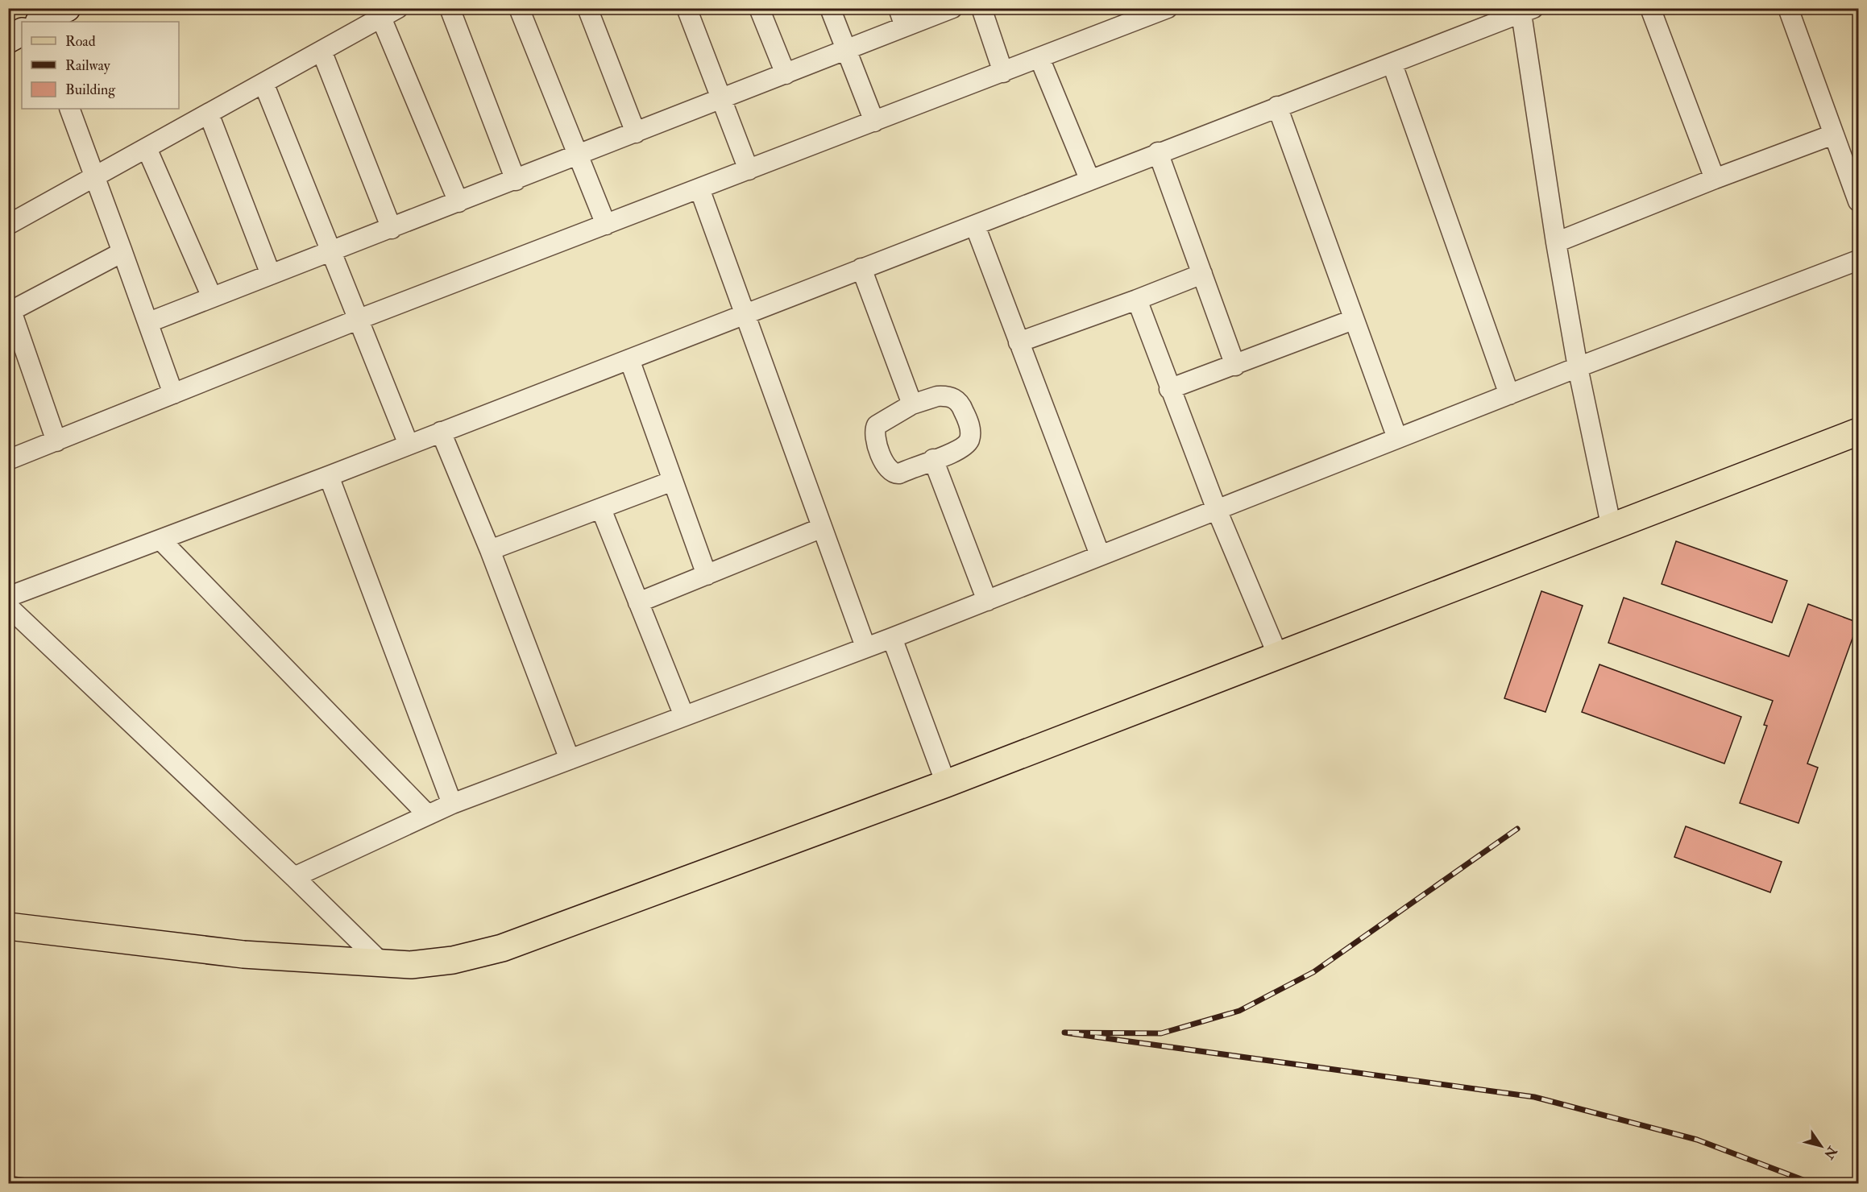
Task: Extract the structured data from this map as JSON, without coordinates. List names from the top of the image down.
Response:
{
  "legend": ["Road", "Railway", "Building"],
  "north": "bottom right"
}
